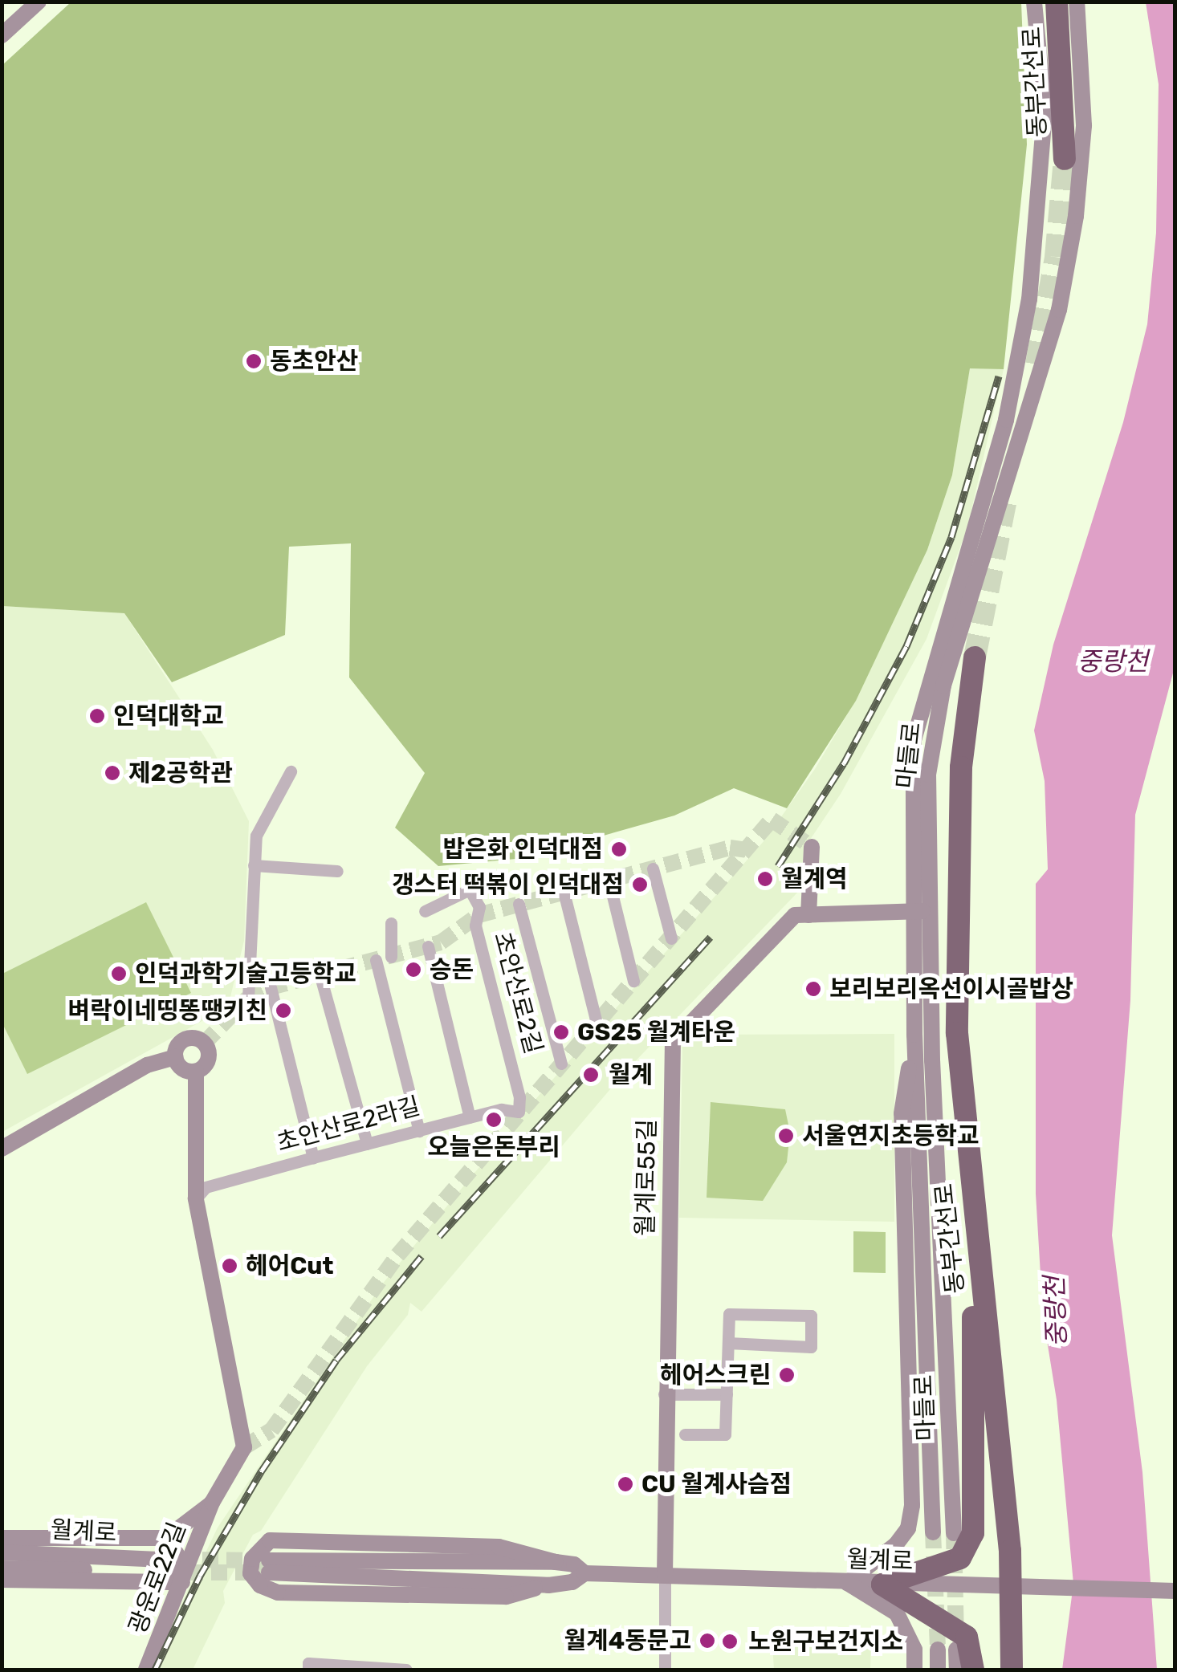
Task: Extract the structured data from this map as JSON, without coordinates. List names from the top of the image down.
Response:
{
  "streets": {
    "highway": ["동부간선로"],
    "main road": [
      "마들로",
      "월계로55길",
      "월계로",
      "광운로22길"
    ],
    "street": ["초안산로2길", "초안산로2라길"]
  },
  "crossings": [
    ["마들로", "월계로55길"],
    ["초안산로2길", "초안산로2라길"],
    ["월계로55길", "월계로"]
  ],
  "water": ["중랑천"],
  "places": [
    "동초안산",
    "인덕대학교",
    "제2공학관",
    "밥은화 인덕대점",
    "월계역",
    "갱스터 떡볶이 인덕대점",
    "승돈",
    "인덕과학기술고등학교",
    "보리보리옥선이시골밥상",
    "벼락이네띵똥땡키친",
    "GS25 월계타운",
    "월계",
    "오늘은돈부리",
    "서울연지초등학교",
    "헤어Cut",
    "헤어스크린",
    "CU 월계사슴점",
    "월계4동문고",
    "노원구보건지소"
  ]
}
